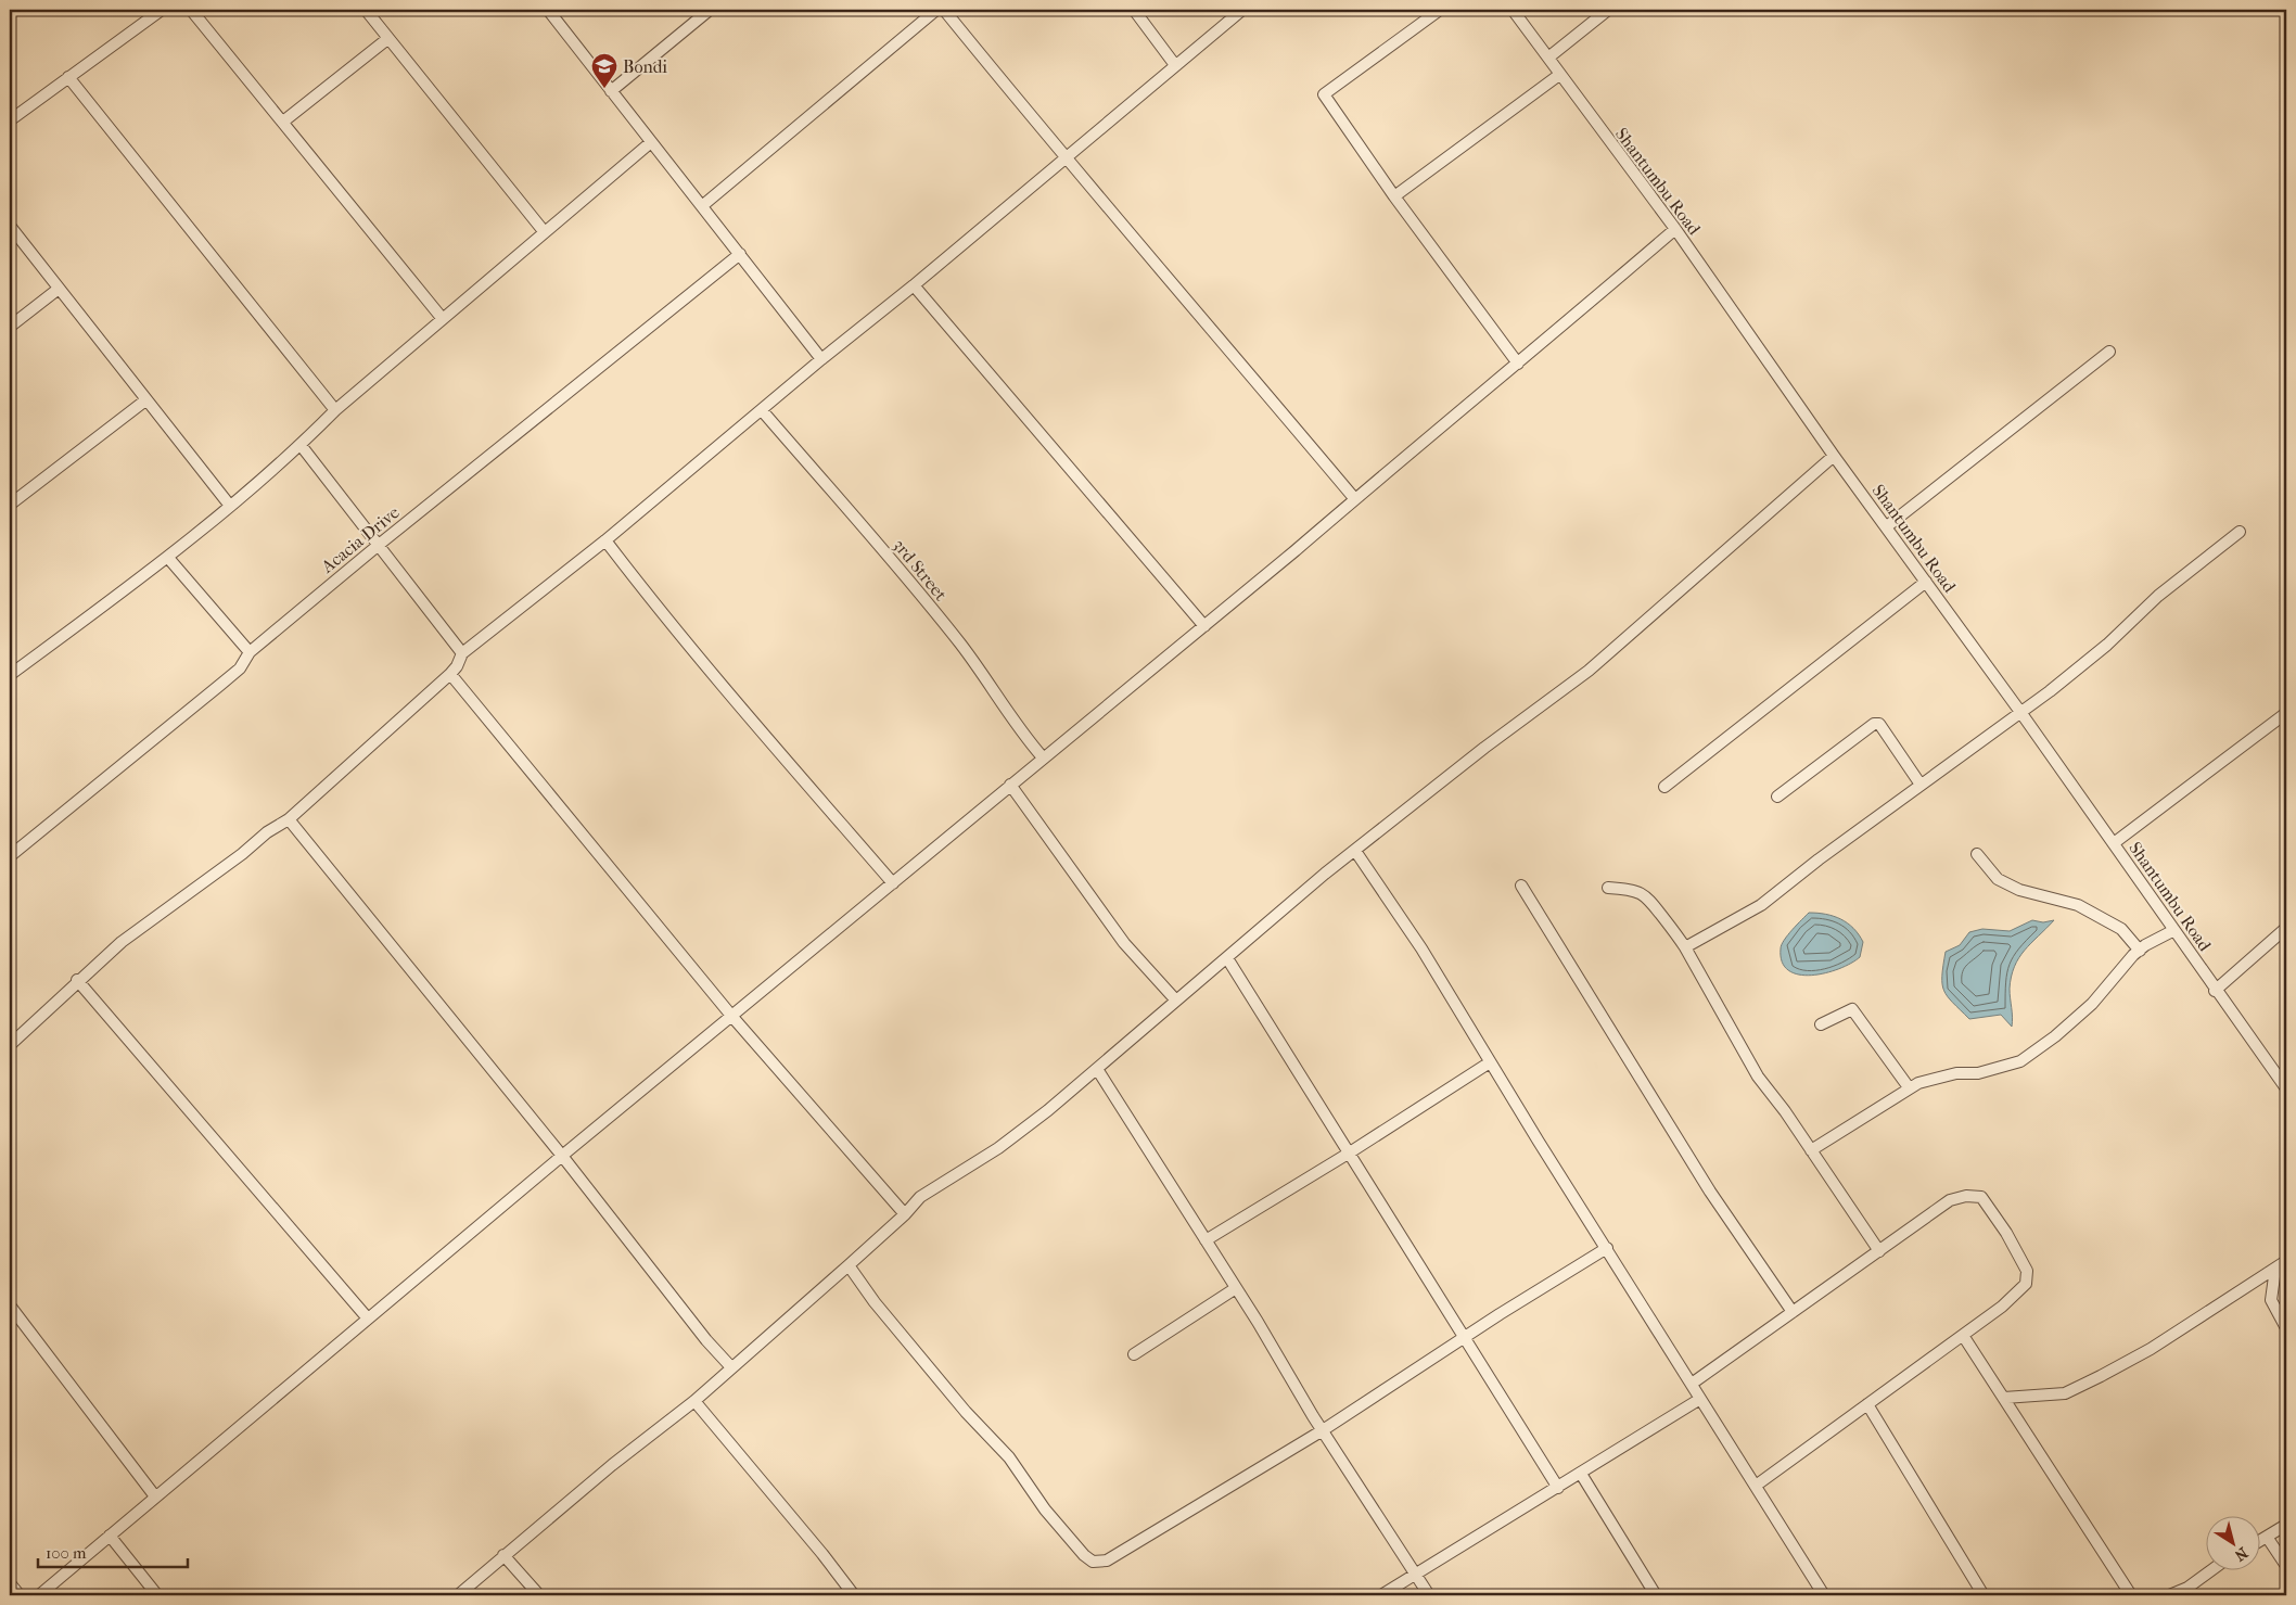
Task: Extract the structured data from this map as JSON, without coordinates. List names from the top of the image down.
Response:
{
  "streets": {
    "street": ["Shantumbu Road", "Acacia Drive", "3rd Street"]
  },
  "places": {
    "school or university": ["Bondi"]
  },
  "scale_bar": "100 m",
  "north": "bottom right"
}
